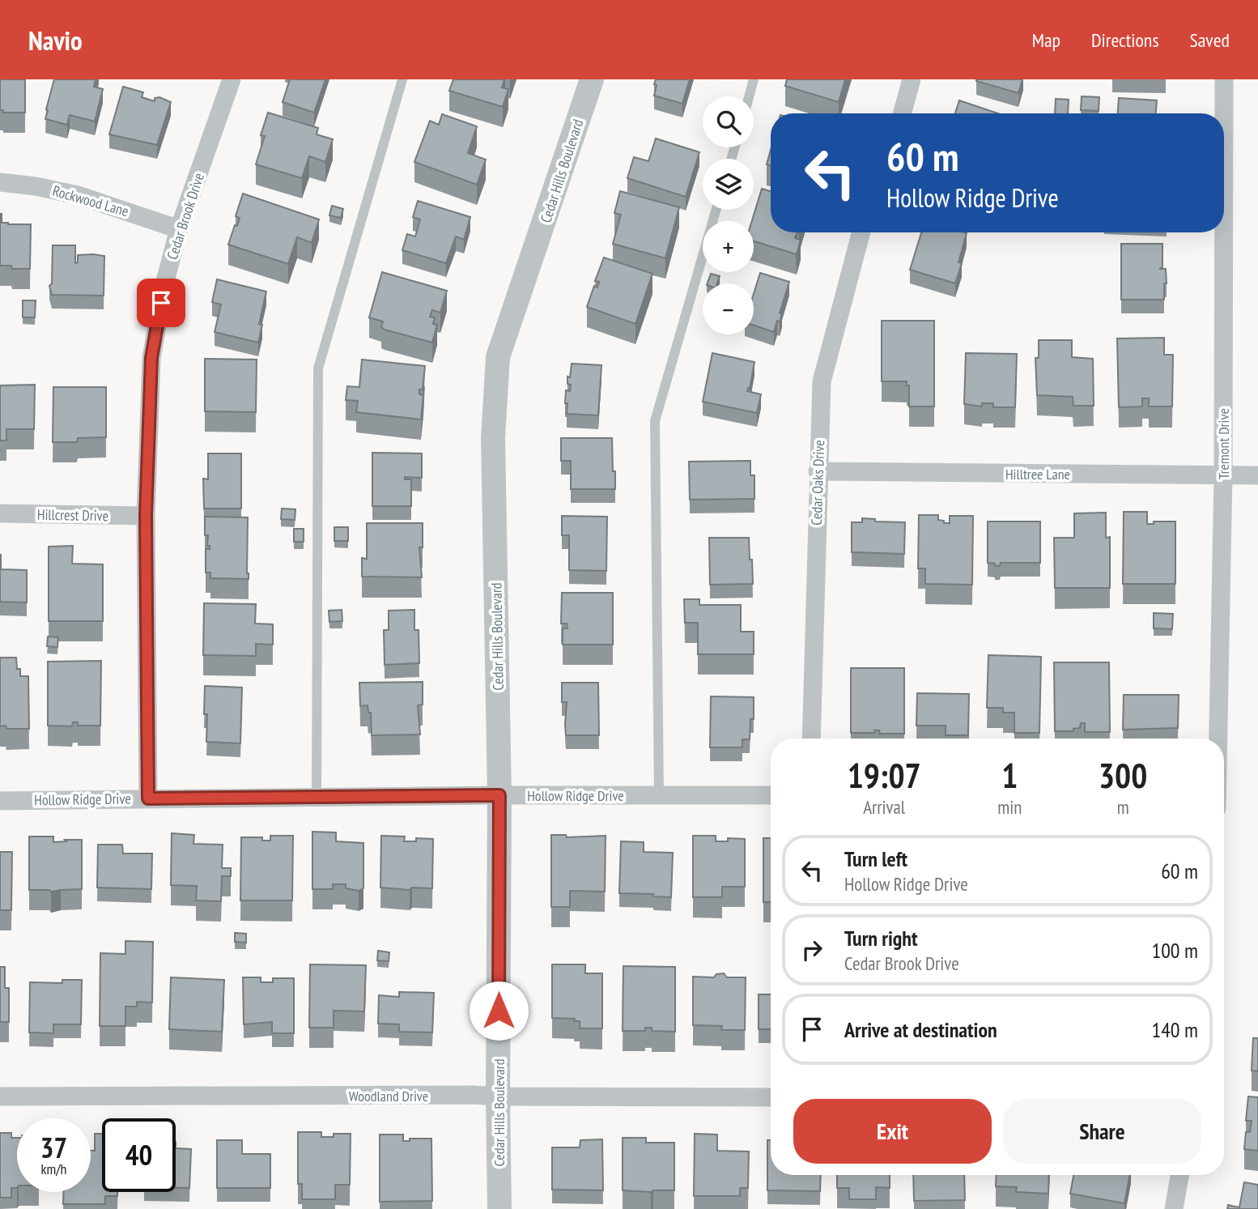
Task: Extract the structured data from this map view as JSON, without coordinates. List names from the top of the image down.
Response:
{
  "streets": {
    "street": [
      "Cedar Hills Boulevard",
      "Rockwood Lane",
      "Cedar Brook Drive",
      "Tremont Drive",
      "Hilltree Lane",
      "Cedar Oaks Drive",
      "Hillcrest Drive",
      "Hollow Ridge Drive",
      "Woodland Drive"
    ]
  },
  "crossings": [
    ["Cedar Hills Boulevard", "Hollow Ridge Drive"],
    ["Cedar Hills Boulevard", "Woodland Drive"],
    ["Rockwood Lane", "Cedar Brook Drive"],
    ["Cedar Brook Drive", "Hillcrest Drive"],
    ["Cedar Brook Drive", "Hollow Ridge Drive"],
    ["Tremont Drive", "Hilltree Lane"],
    ["Hilltree Lane", "Cedar Oaks Drive"]
  ],
  "page": {
    "header": "Navio",
    "nav": ["Map", "Directions", "Saved"],
    "map_buttons": ["+", "−"],
    "turn": ["60 m", "Hollow Ridge Drive"],
    "eta": [
      "19:07",
      "Arrival",
      "1",
      "min",
      "300",
      "m"
    ],
    "list": [
      {
        "name": "Turn left",
        "note": "Hollow Ridge Drive",
        "value": "60 m"
      },
      {
        "name": "Turn right",
        "note": "Cedar Brook Drive",
        "value": "100 m"
      },
      {
        "name": "Arrive at destination",
        "value": "140 m"
      }
    ],
    "buttons": ["Exit", "Share"],
    "speed": "37 km/h",
    "limit": "40"
  }
}
